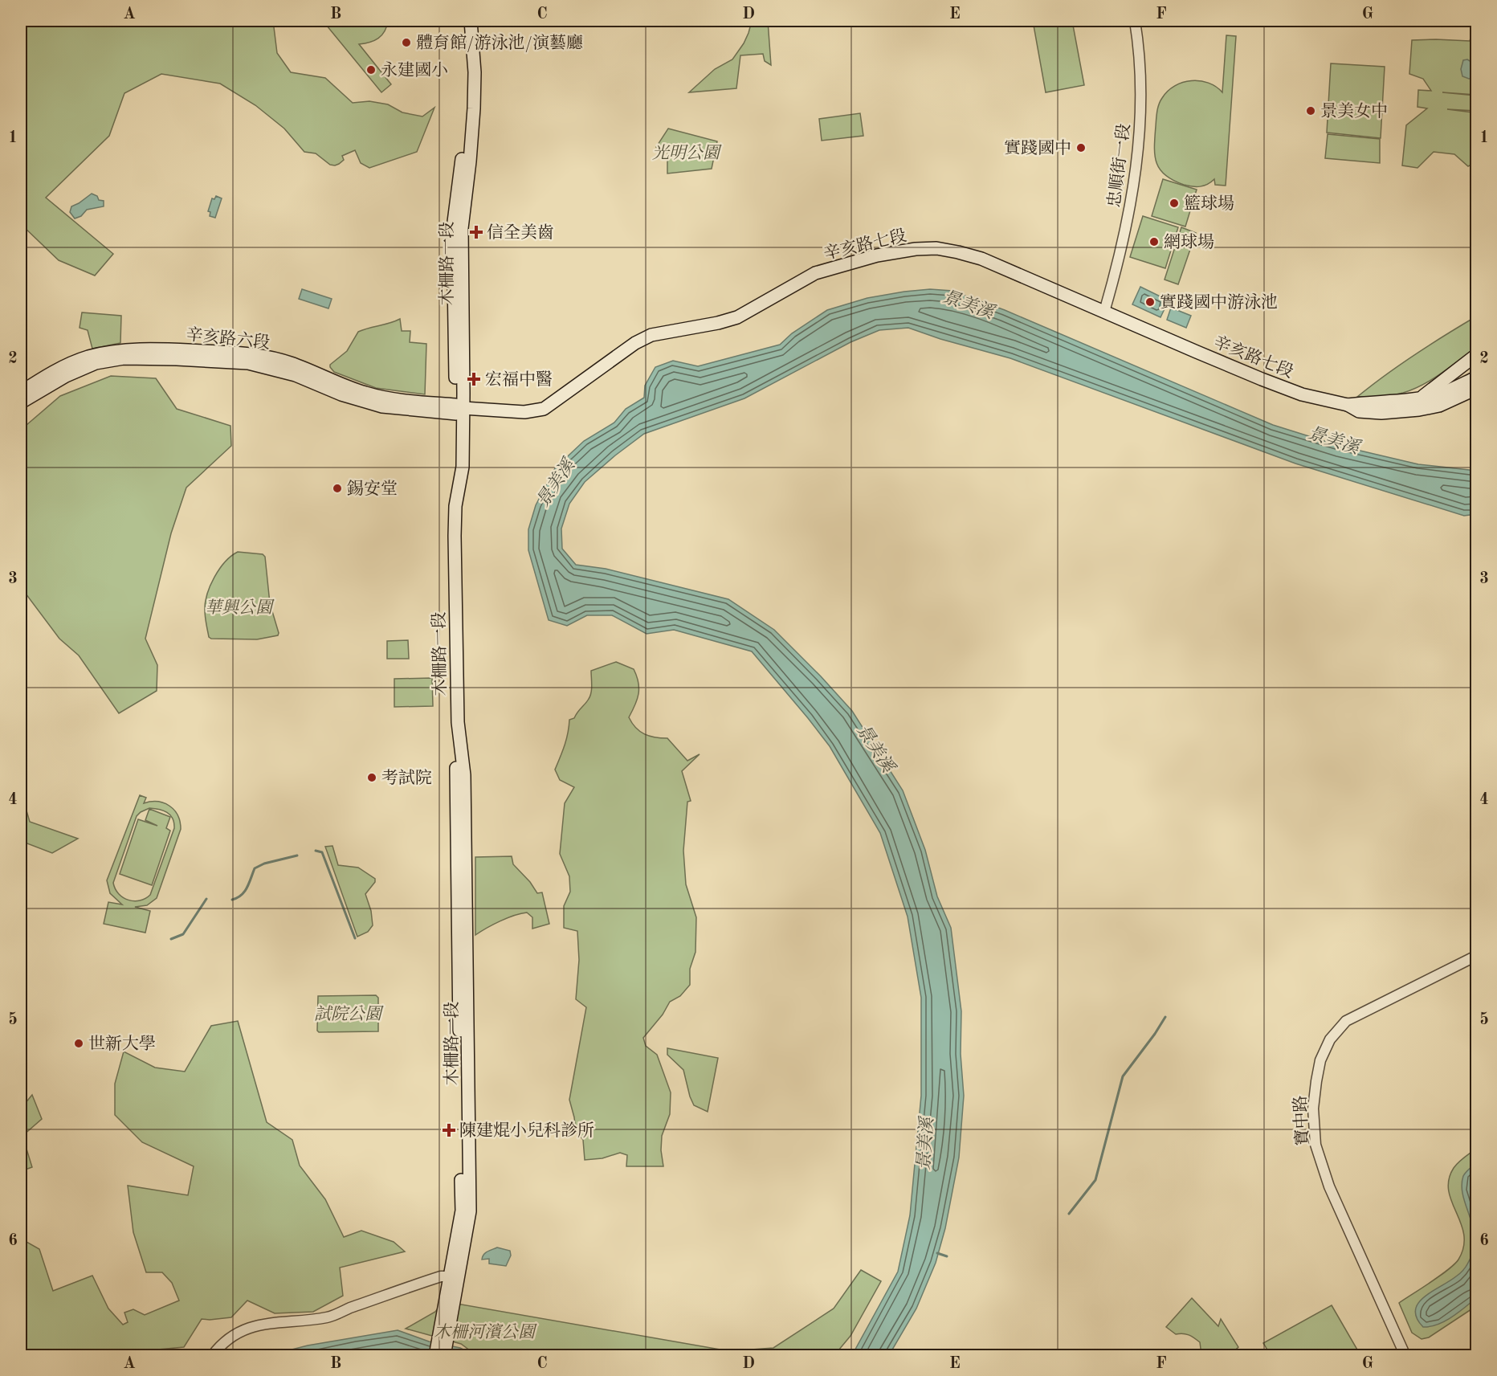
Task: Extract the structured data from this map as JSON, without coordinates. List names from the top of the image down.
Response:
{
  "streets": {
    "main road": ["辛亥路七段", "木柵路一段", "辛亥路六段"],
    "street": ["忠順街一段", "寶中路"]
  },
  "crossings": [
    ["忠順街一段", "辛亥路七段"],
    ["辛亥路七段", "木柵路一段"],
    ["辛亥路七段", "辛亥路六段"],
    ["木柵路一段", "辛亥路六段"]
  ],
  "water": ["景美溪"],
  "parks": [
    "光明公園",
    "華興公園",
    "試院公園",
    "木柵河濱公園"
  ],
  "places": {
    "other": [
      "體育館/游泳池/演藝廳",
      "永建國小",
      "景美女中",
      "實踐國中",
      "籃球場",
      "網球場",
      "實踐國中游泳池",
      "錫安堂",
      "考試院",
      "世新大學"
    ],
    "health": ["信全美齒", "宏福中醫", "陳建焜小兒科診所"]
  },
  "grid": {
    "columns": [
      "A",
      "B",
      "C",
      "D",
      "E",
      "F",
      "G"
    ],
    "rows": [
      "1",
      "2",
      "3",
      "4",
      "5",
      "6"
    ]
  }
}
